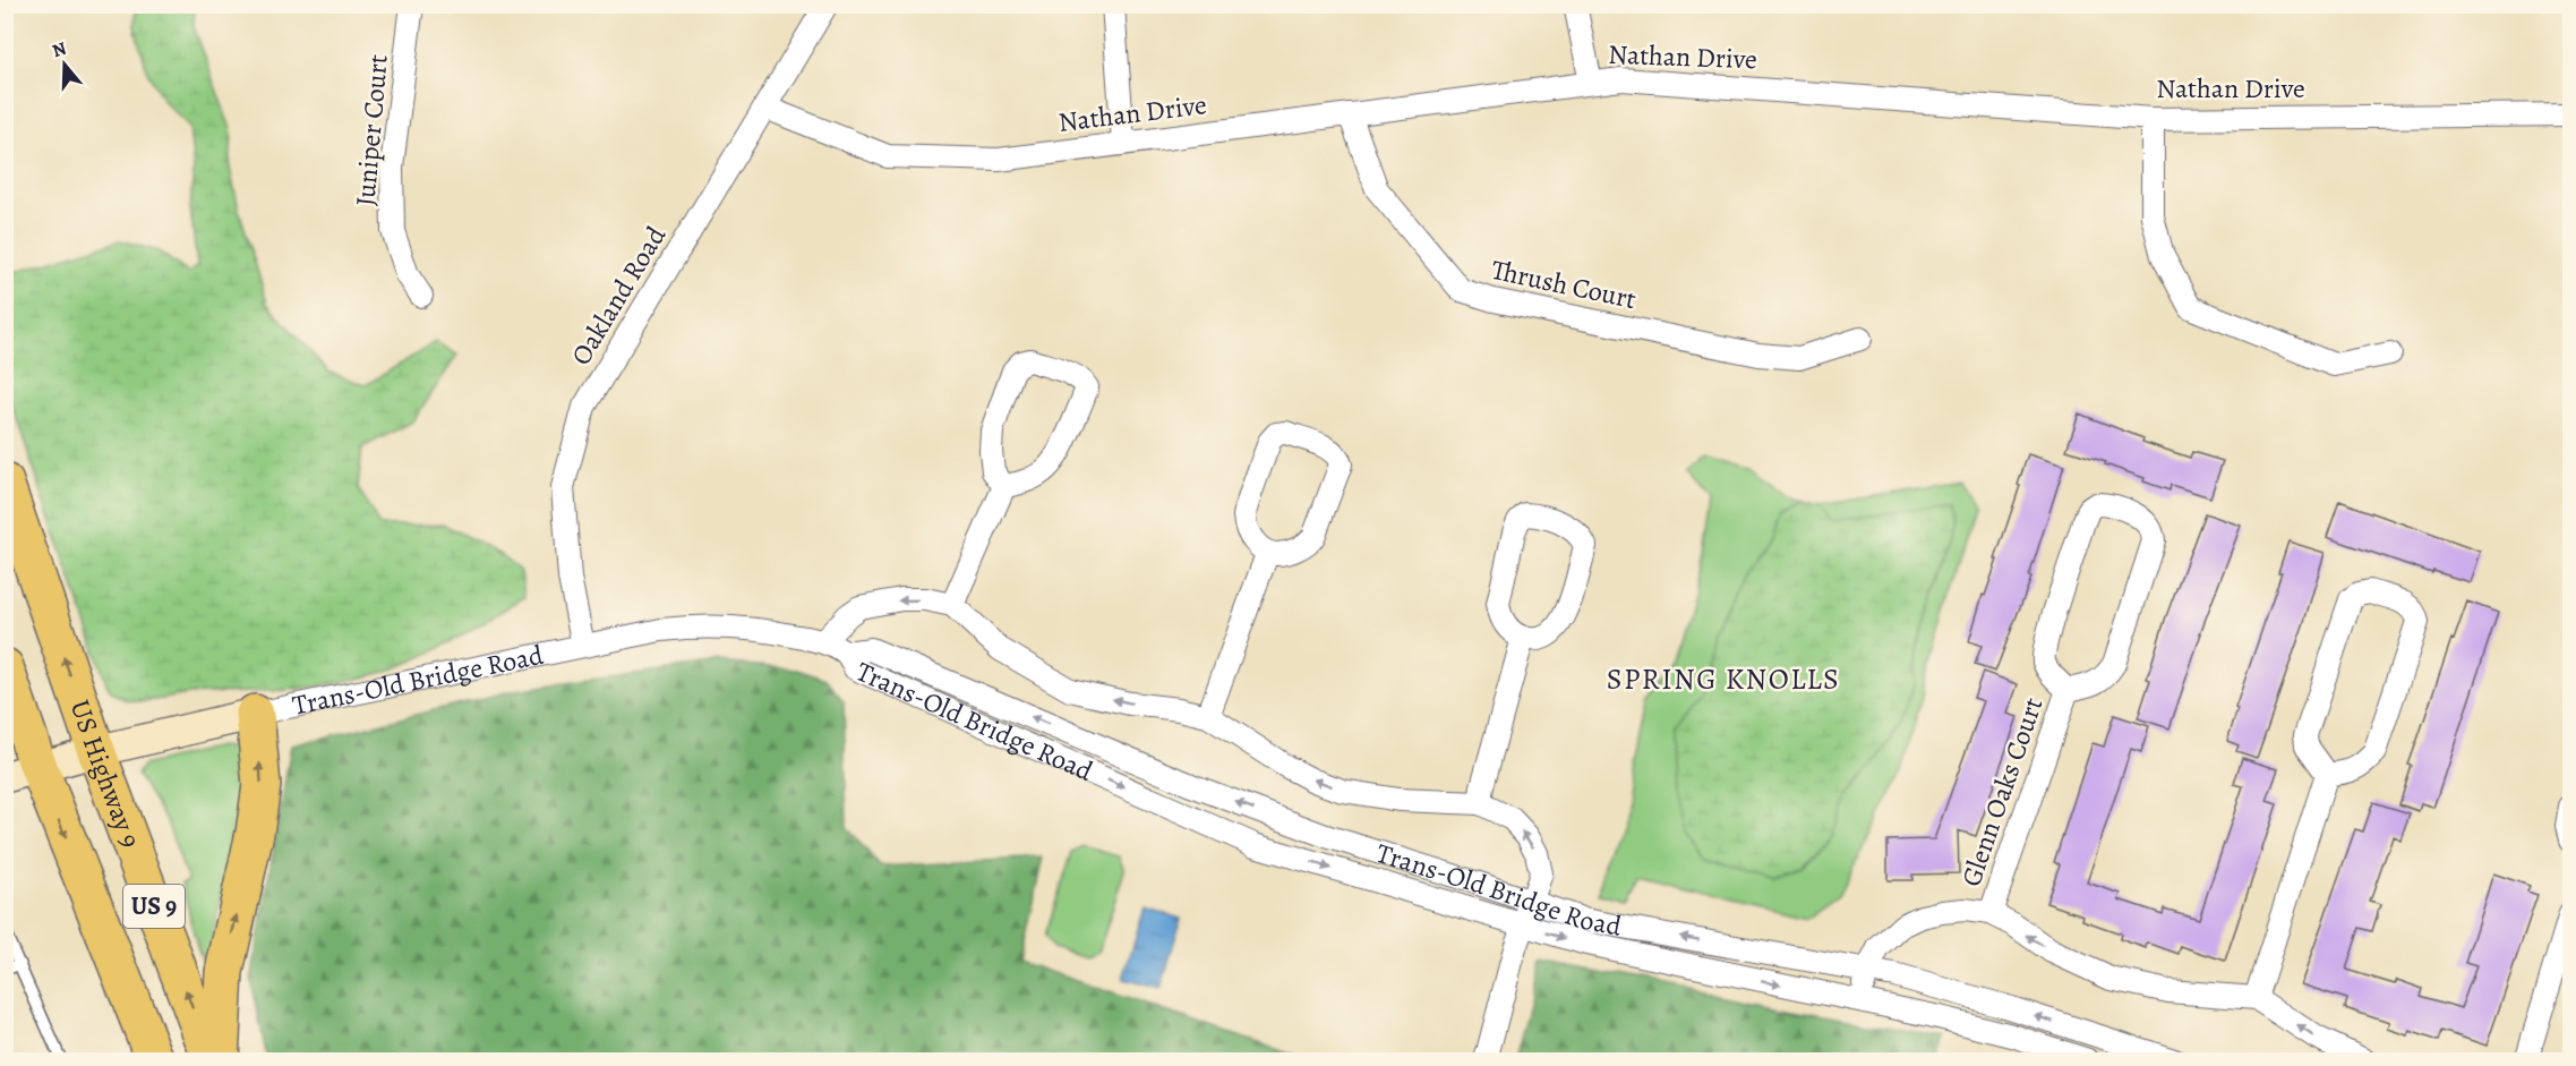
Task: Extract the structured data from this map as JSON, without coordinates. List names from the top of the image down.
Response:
{
  "streets": {
    "highway": ["US Highway 9", "US 9"],
    "street": [
      "Nathan Drive",
      "Juniper Court",
      "Thrush Court",
      "Oakland Road",
      "Trans-Old Bridge Road",
      "Glenn Oaks Court"
    ]
  },
  "crossings": [
    ["Nathan Drive", "Thrush Court"],
    ["Nathan Drive", "Oakland Road"],
    ["Oakland Road", "Trans-Old Bridge Road"],
    ["Trans-Old Bridge Road", "US Highway 9"],
    ["Trans-Old Bridge Road", "Glenn Oaks Court"],
    ["Trans-Old Bridge Road", "US 9"]
  ],
  "districts": ["SPRING KNOLLS"],
  "north": "top"
}
